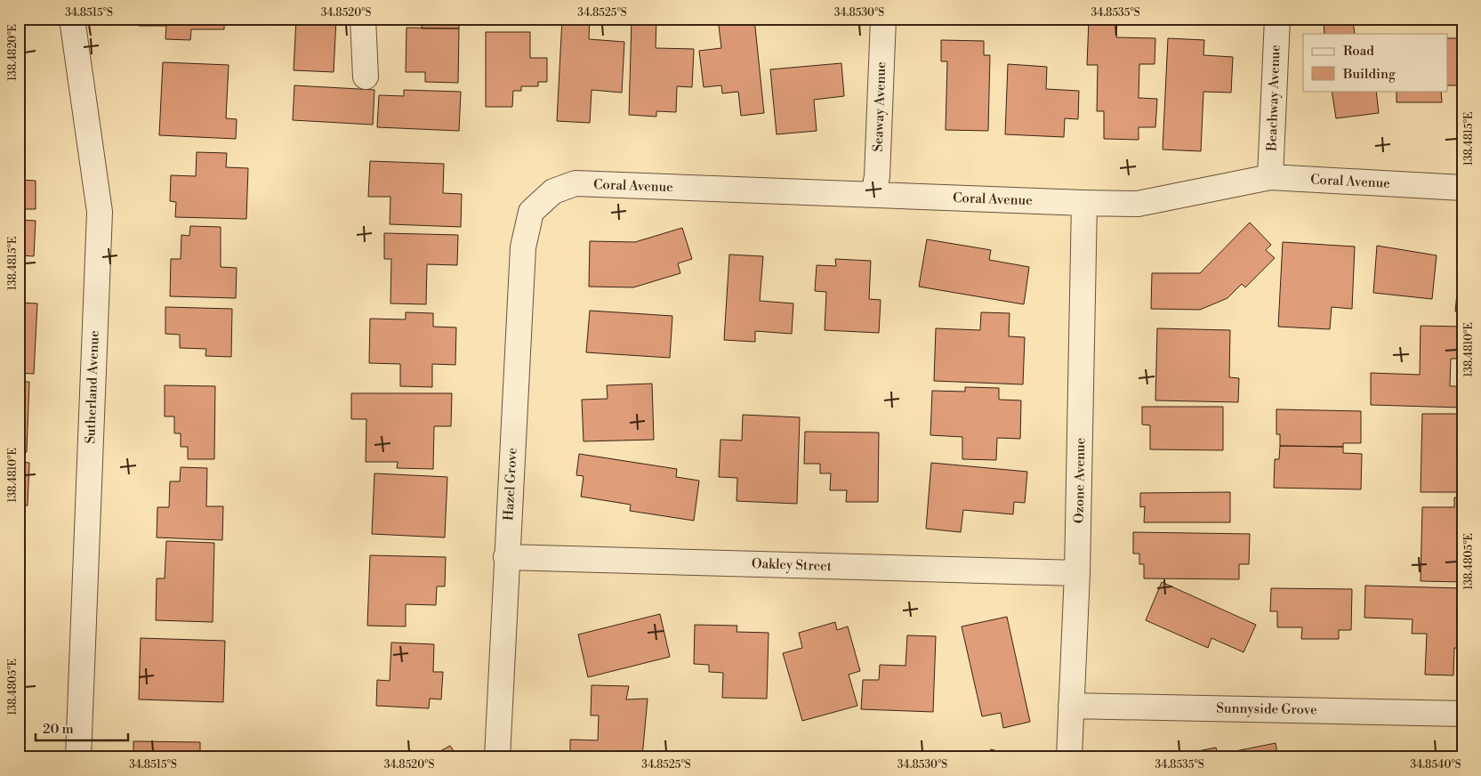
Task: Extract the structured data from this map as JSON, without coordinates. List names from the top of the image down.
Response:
{
  "streets": {
    "street": [
      "Beachway Avenue",
      "Seaway Avenue",
      "Coral Avenue",
      "Sutherland Avenue",
      "Ozone Avenue",
      "Hazel Grove",
      "Oakley Street",
      "Sunnyside Grove"
    ]
  },
  "crossings": [
    ["Beachway Avenue", "Coral Avenue"],
    ["Seaway Avenue", "Coral Avenue"],
    ["Coral Avenue", "Ozone Avenue"],
    ["Coral Avenue", "Hazel Grove"],
    ["Ozone Avenue", "Oakley Street"],
    ["Ozone Avenue", "Sunnyside Grove"],
    ["Hazel Grove", "Oakley Street"]
  ],
  "legend": ["Road", "Building"],
  "scale_bar": "20 m",
  "coordinates": [
    "34.8515°S",
    "34.8520°S",
    "34.8525°S",
    "34.8530°S",
    "34.8535°S",
    "138.4820°E",
    "138.4815°E",
    "138.4810°E",
    "138.4805°E",
    "34.8540°S"
  ]
}
